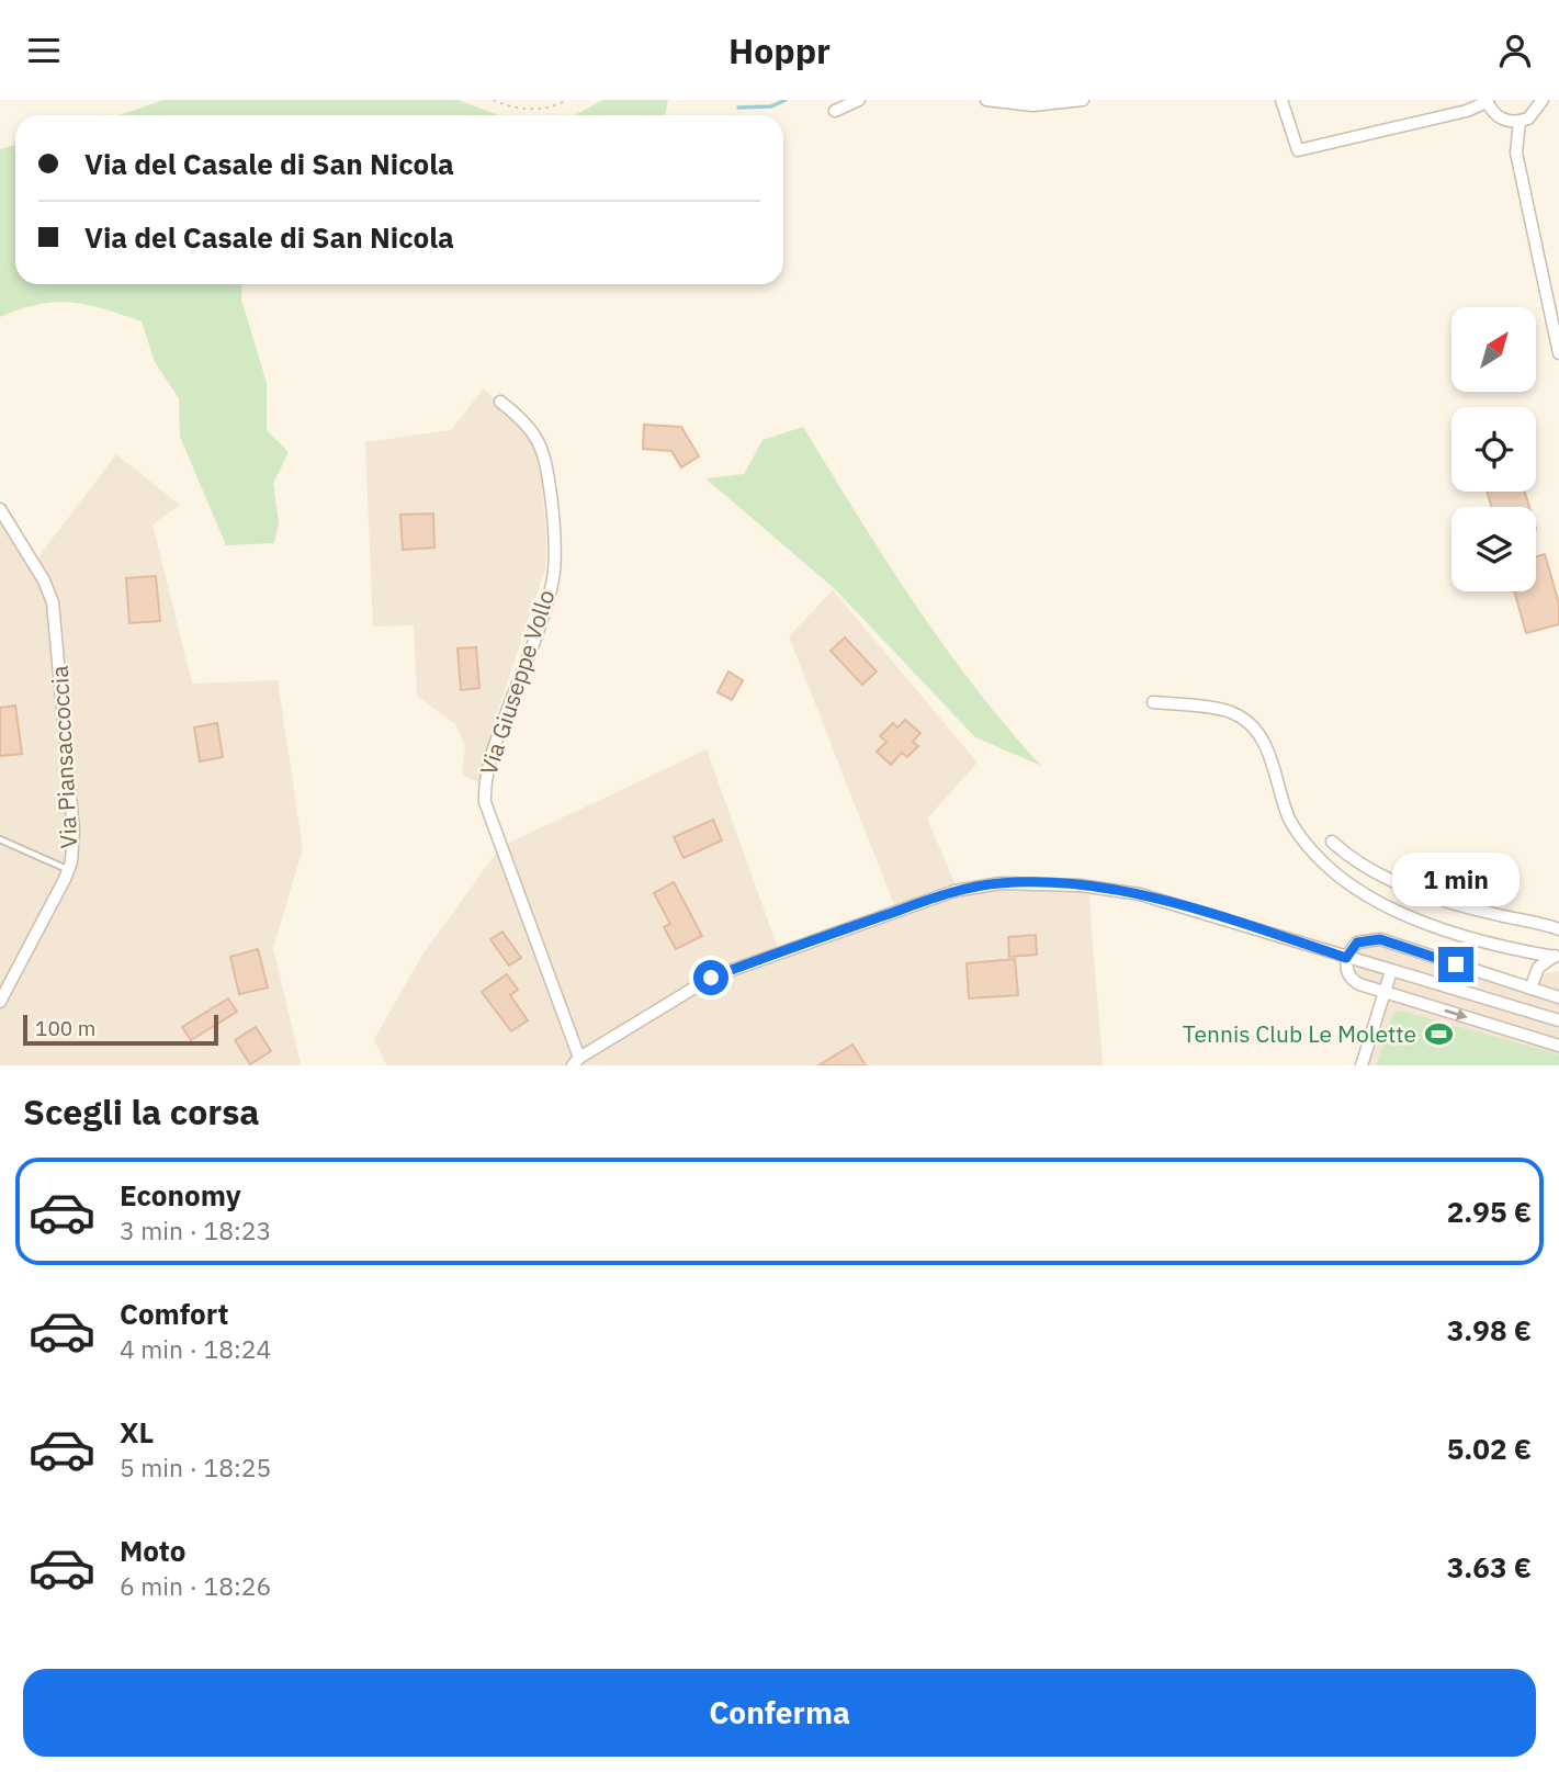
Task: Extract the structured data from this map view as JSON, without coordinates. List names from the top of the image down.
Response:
{
  "streets": {
    "street": ["Via Giuseppe Vollo", "Via Piansaccoccia"]
  },
  "places": {
    "sports": ["Tennis Club Le Molette"]
  },
  "scale_bar": "100 m",
  "north": "top right",
  "page": {
    "header": "Hoppr",
    "banner": ["Via del Casale di San Nicola", "Via del Casale di San Nicola"],
    "bubble": "1 min",
    "scale": "100 m",
    "heading": "Scegli la corsa",
    "list": [
      {
        "name": "Economy",
        "note": "3 min · 18:23",
        "value": "2.95 €"
      },
      {
        "name": "Comfort",
        "note": "4 min · 18:24",
        "value": "3.98 €"
      },
      {
        "name": "XL",
        "note": "5 min · 18:25",
        "value": "5.02 €"
      },
      {
        "name": "Moto",
        "note": "6 min · 18:26",
        "value": "3.63 €"
      }
    ],
    "buttons": "Conferma"
  }
}
